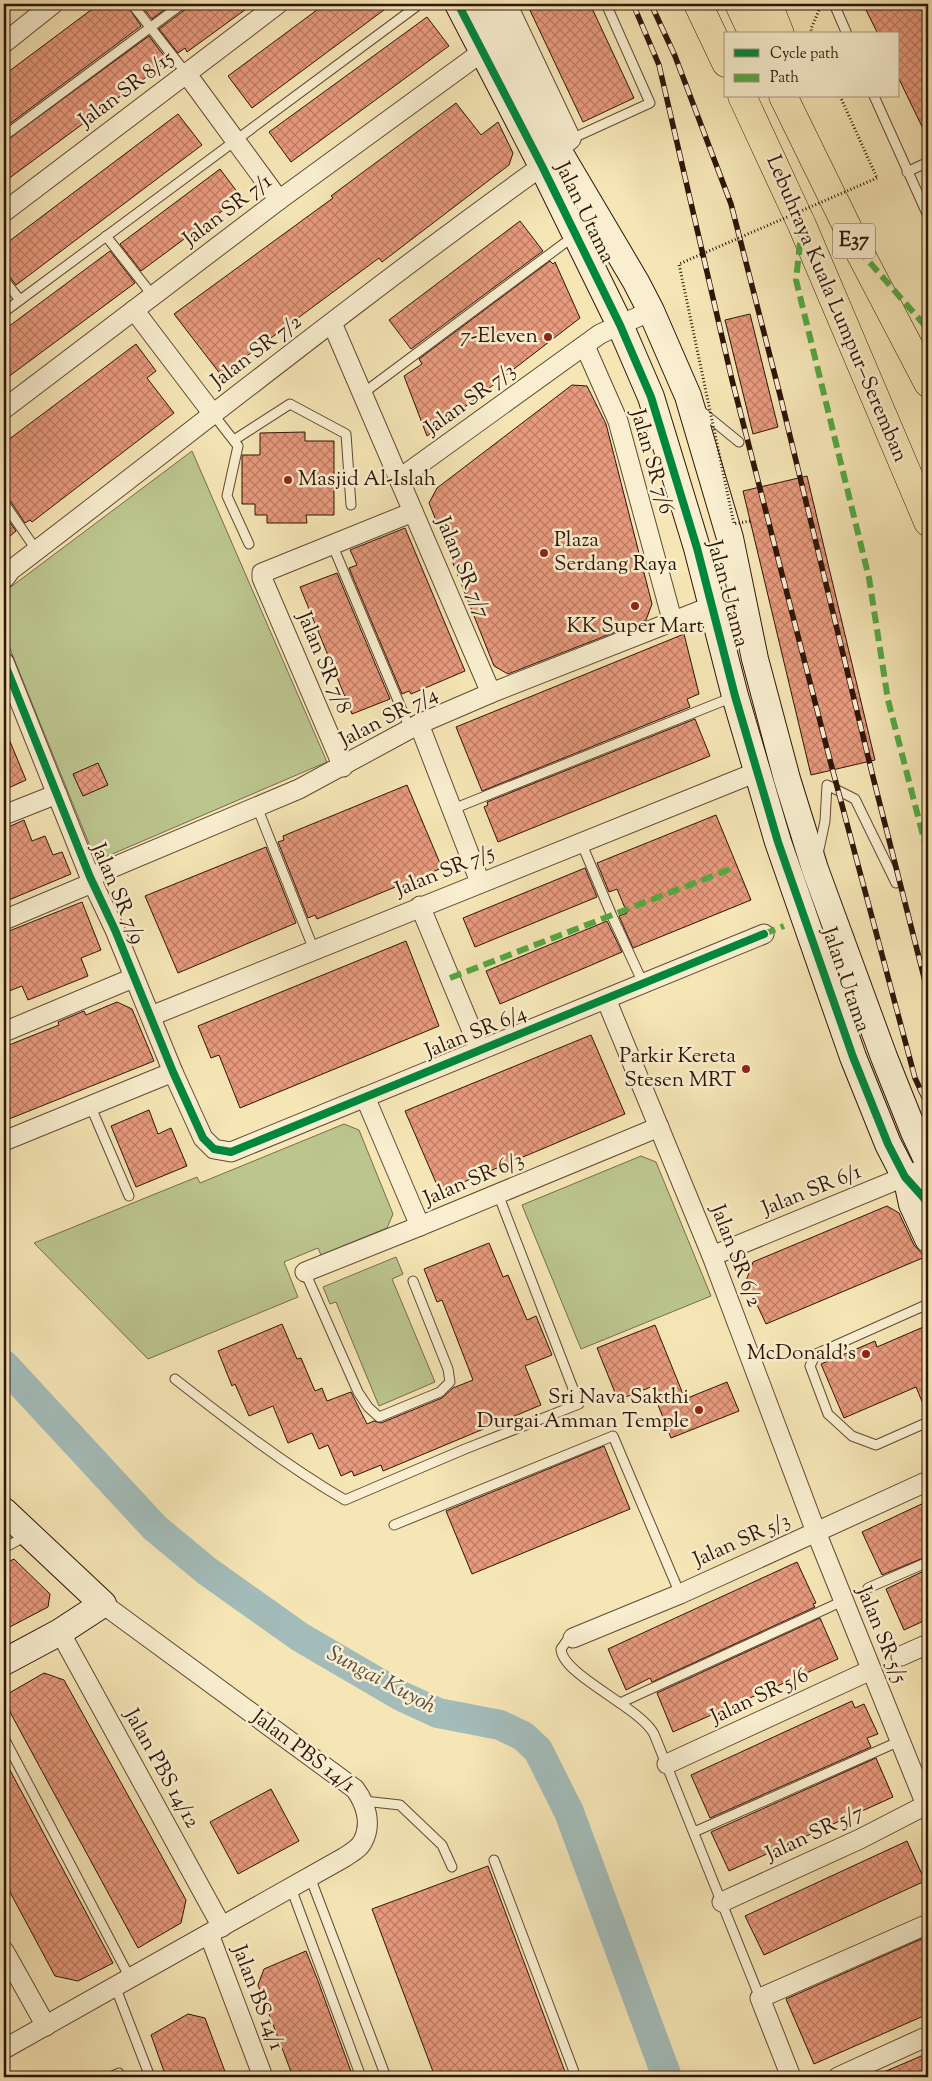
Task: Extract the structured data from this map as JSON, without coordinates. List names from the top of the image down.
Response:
{
  "streets": {
    "highway": ["E37", "Lebuhraya Kuala Lumpur–Seremban"],
    "street": [
      "Jalan SR 8/15",
      "Jalan SR 7/1",
      "Jalan Utama",
      "Jalan SR 7/2",
      "Jalan SR 7/3",
      "Jalan SR 7/6",
      "Jalan SR 7/7",
      "Jalan SR 7/8",
      "Jalan SR 7/4",
      "Jalan SR 7/5",
      "Jalan SR 7/9",
      "Jalan SR 6/4",
      "Jalan SR 6/3",
      "Jalan SR 6/1",
      "Jalan SR 6/2",
      "Jalan SR 5/3",
      "Jalan SR 5/5",
      "Jalan SR 5/6",
      "Jalan PBS 14/1",
      "Jalan PBS 14/12",
      "Jalan SR 5/7",
      "Jalan BS 14/1"
    ]
  },
  "crossings": [
    ["Jalan SR 7/1", "Jalan Utama"],
    ["Jalan Utama", "Jalan SR 7/2"],
    ["Jalan Utama", "Jalan SR 7/3"],
    ["Jalan Utama", "Jalan SR 7/4"],
    ["Jalan Utama", "Jalan SR 7/5"],
    ["Jalan Utama", "Jalan SR 6/1"],
    ["Jalan SR 7/2", "Jalan SR 7/7"],
    ["Jalan SR 7/3", "Jalan SR 7/6"],
    ["Jalan SR 7/3", "Jalan SR 7/7"],
    ["Jalan SR 7/6", "Jalan SR 7/4"],
    ["Jalan SR 7/7", "Jalan SR 7/4"],
    ["Jalan SR 7/8", "Jalan SR 7/4"],
    ["Jalan SR 7/4", "Jalan SR 7/9"],
    ["Jalan SR 7/5", "Jalan SR 7/9"],
    ["Jalan SR 7/9", "Jalan SR 6/4"],
    ["Jalan SR 6/4", "Jalan SR 6/2"],
    ["Jalan SR 6/3", "Jalan SR 6/2"],
    ["Jalan SR 6/1", "Jalan SR 6/2"],
    ["Jalan SR 6/2", "Jalan SR 5/3"],
    ["Jalan SR 6/2", "Jalan SR 5/5"],
    ["Jalan SR 5/3", "Jalan SR 5/5"],
    ["Jalan SR 5/5", "Jalan SR 5/6"],
    ["Jalan SR 5/5", "Jalan SR 5/7"],
    ["Jalan PBS 14/1", "Jalan PBS 14/12"],
    ["Jalan PBS 14/1", "Jalan BS 14/1"],
    ["Jalan PBS 14/12", "Jalan BS 14/1"]
  ],
  "water": ["Sungai Kuyoh"],
  "places": [
    "7-Eleven",
    "Masjid Al-Islah",
    "Plaza Serdang Raya",
    "KK Super Mart",
    "Parkir Kereta Stesen MRT",
    "McDonald's",
    "Sri Nava Sakthi Durgai Amman Temple"
  ],
  "legend": ["Cycle path", "Path"]
}
